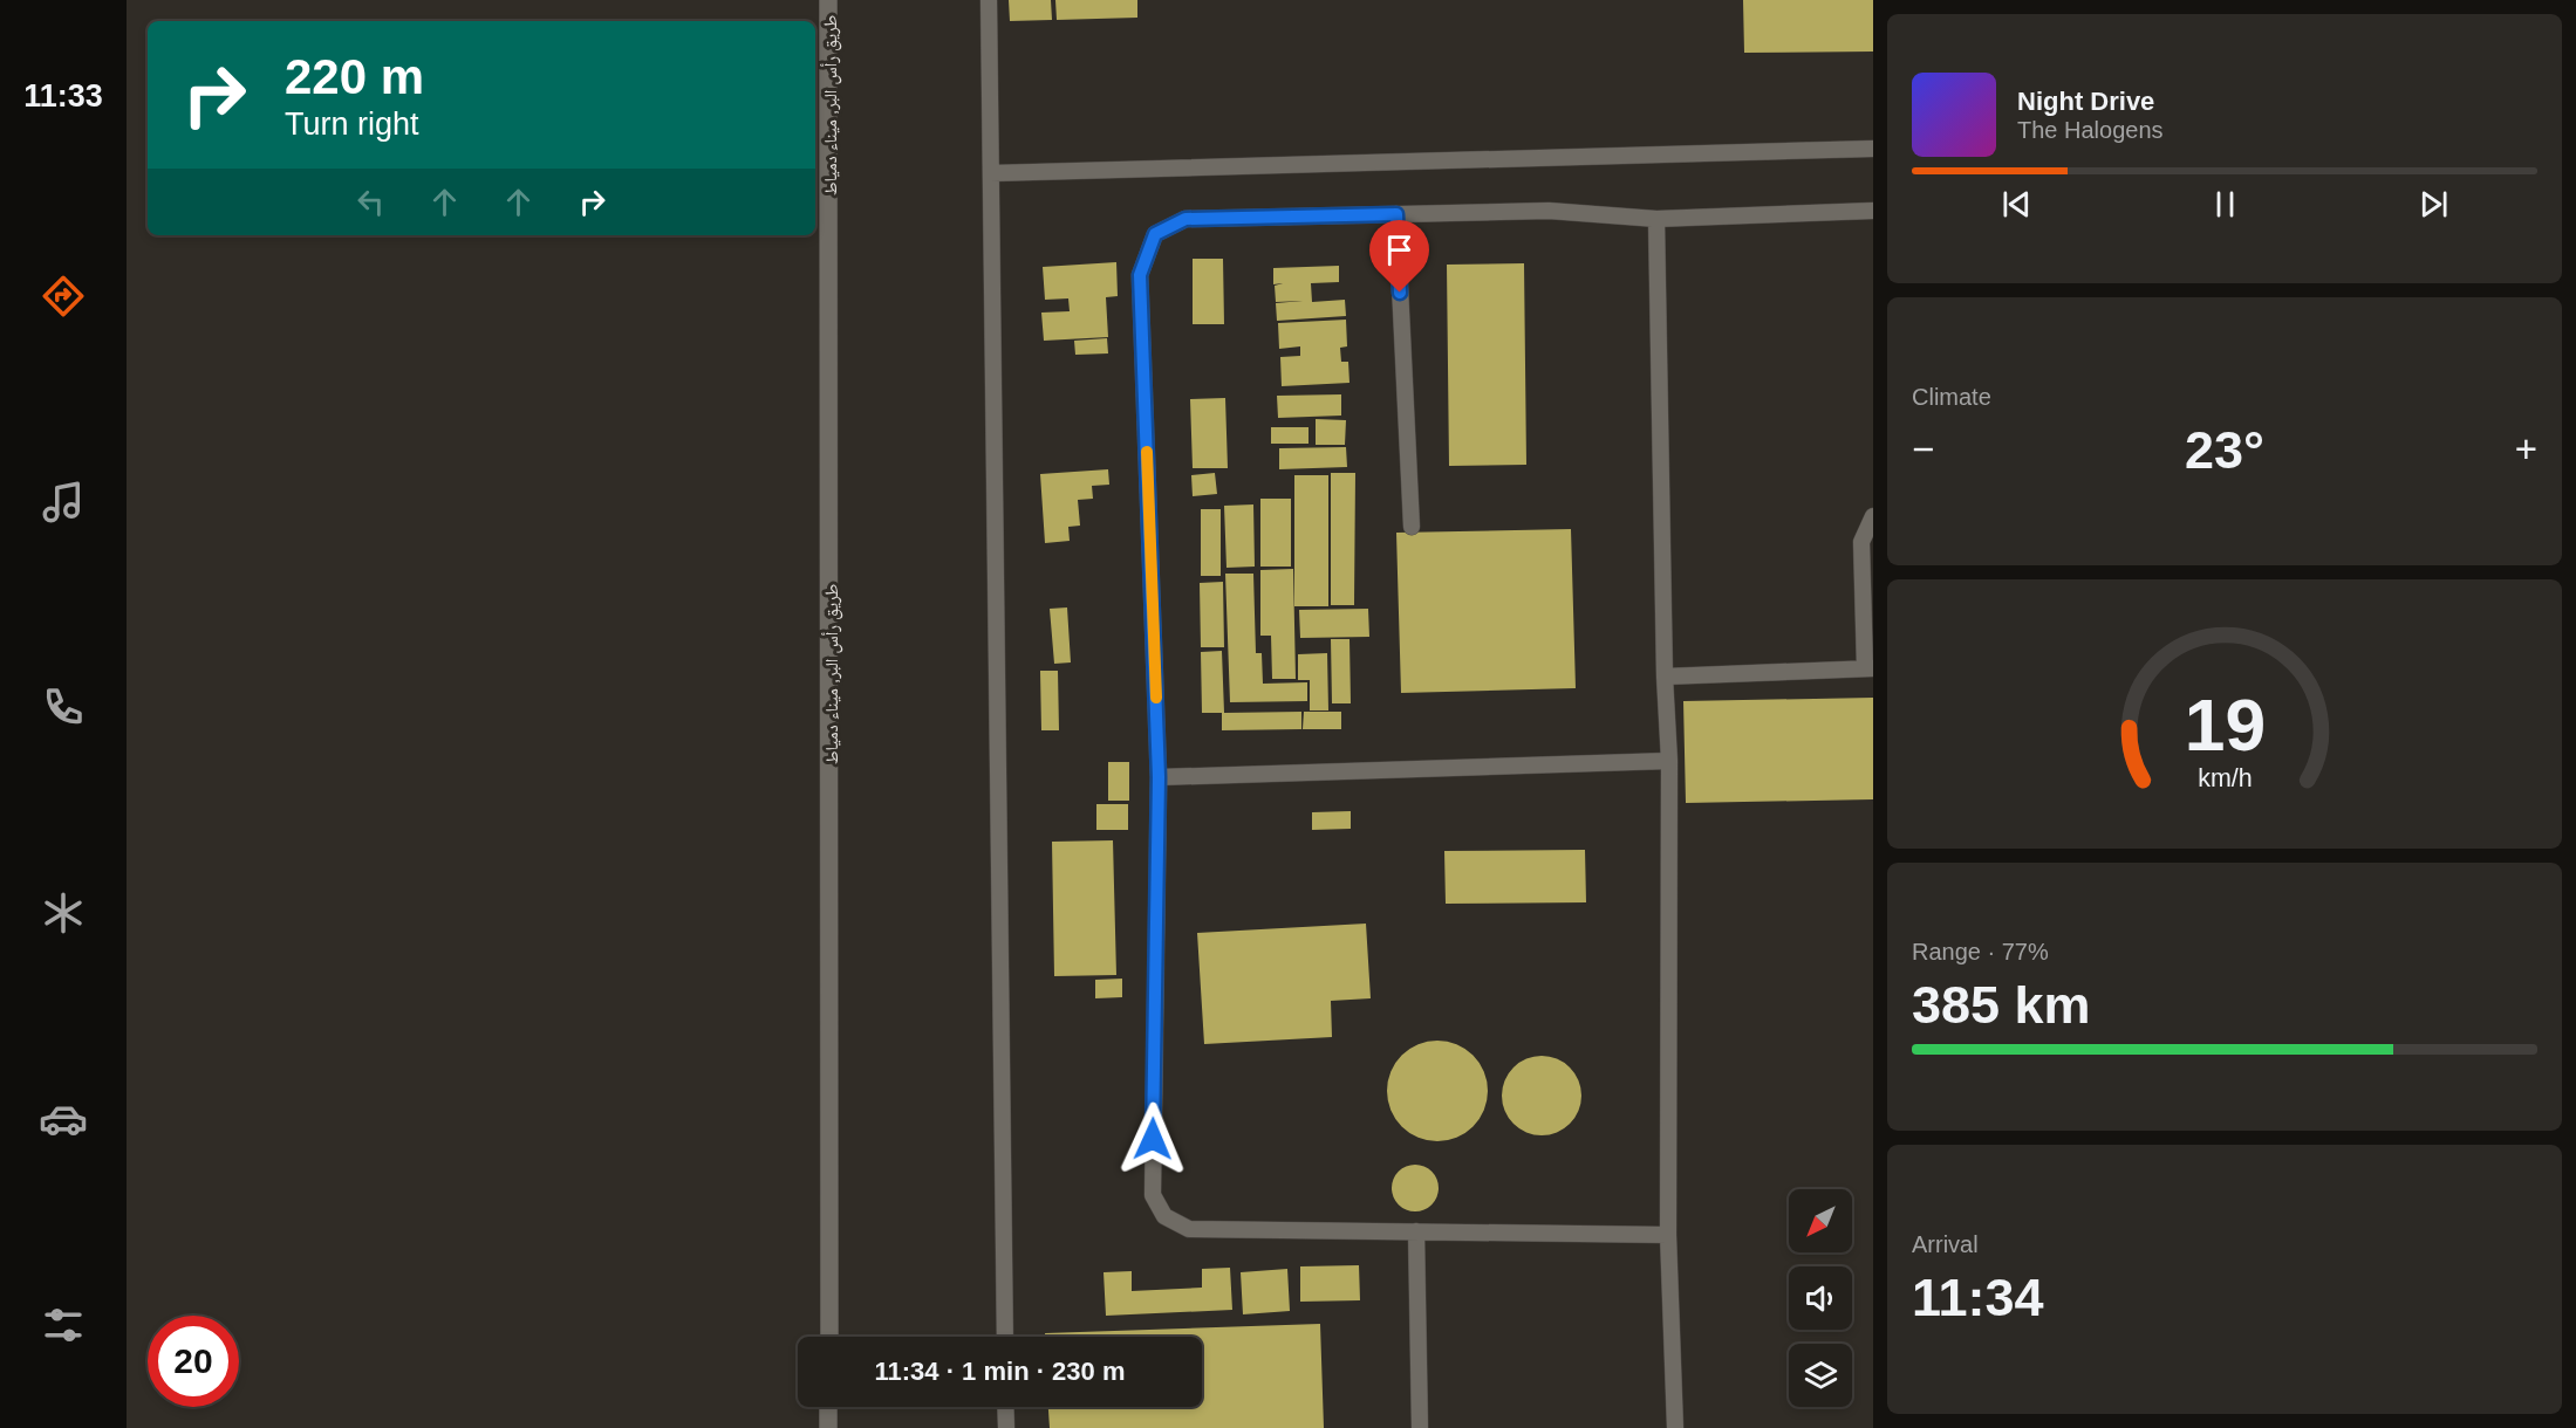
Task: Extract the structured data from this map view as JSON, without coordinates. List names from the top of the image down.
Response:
{
  "streets": {
    "street": ["طريق رأس البر, ميناء دمياط"]
  },
  "north": "bottom left",
  "page": {
    "tabs": "11:33",
    "turn": ["220 m", "Turn right"],
    "song": ["Night Drive", "The Halogens"],
    "tile": [
      "Climate",
      ["Range · 77%", "385 km"],
      ["Arrival", "11:34"]
    ],
    "heat": ["−", "23°", "+"],
    "limit": "20",
    "trip": "11:34 · 1 min · 230 m",
    "gauge": ["19", "km/h"]
  }
}
